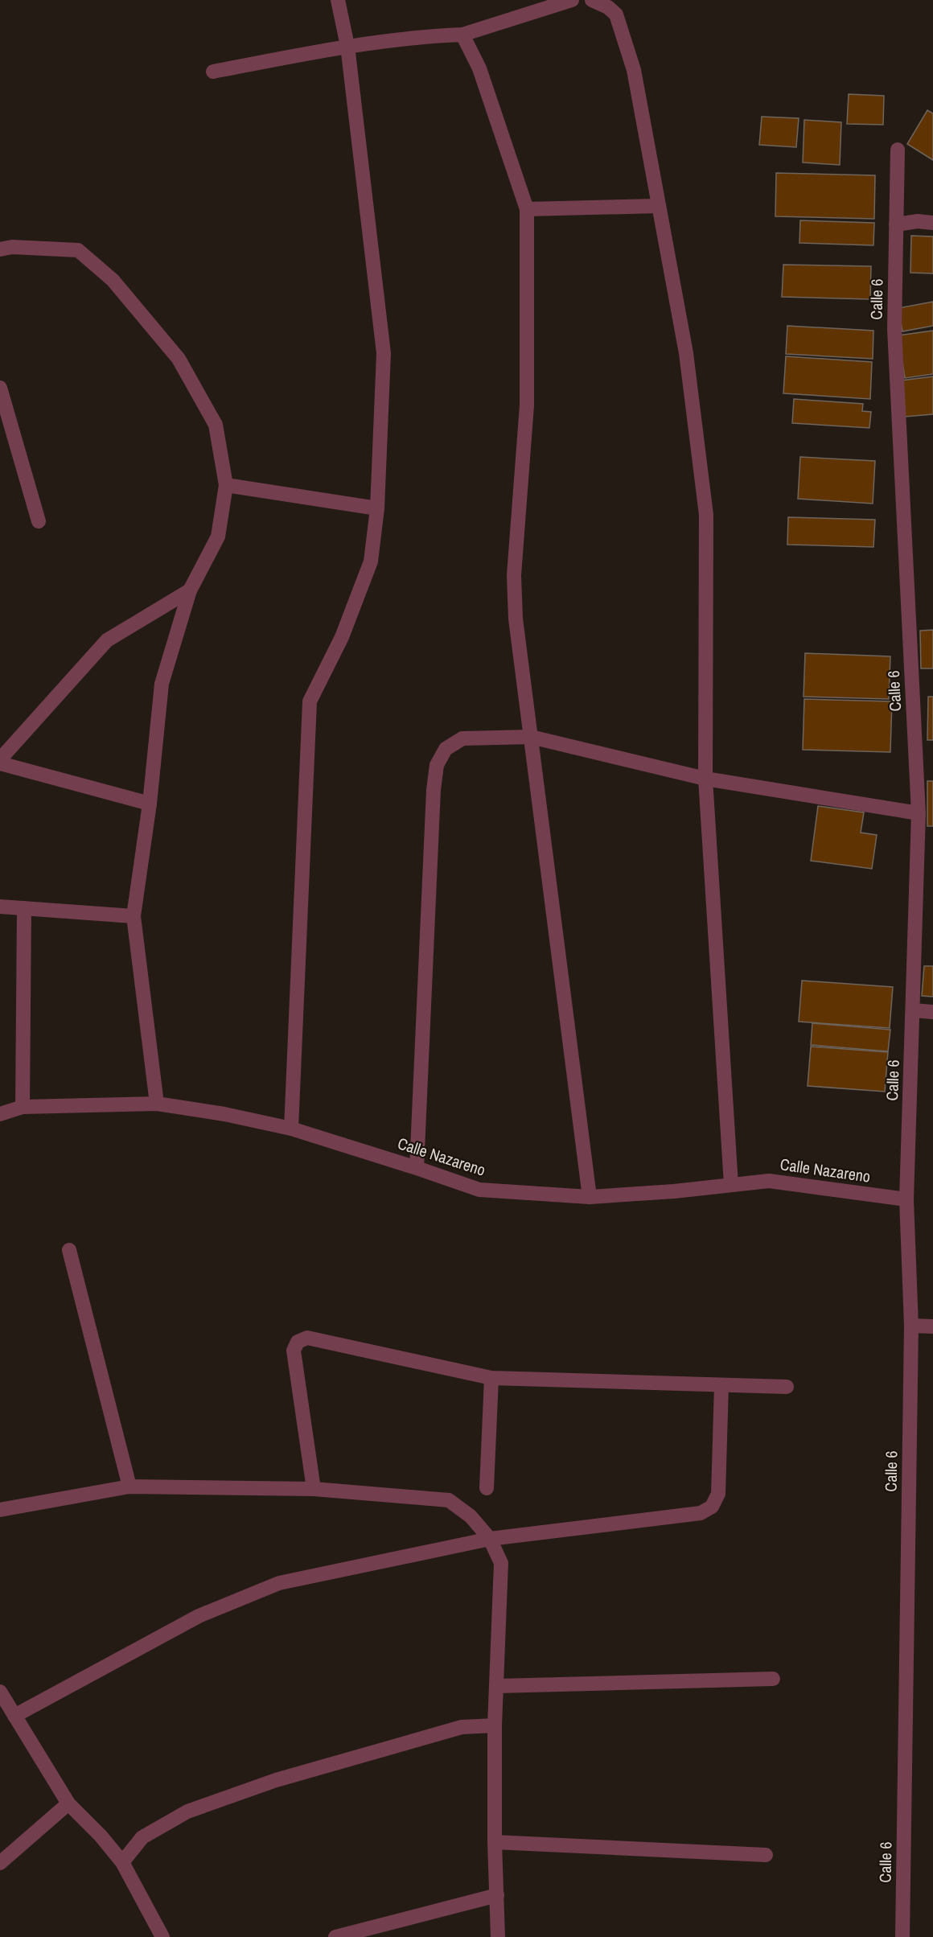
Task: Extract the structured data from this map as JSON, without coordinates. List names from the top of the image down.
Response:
{
  "streets": {
    "street": ["Calle 6", "Calle Nazareno"]
  },
  "crossings": [
    ["Calle 6", "Calle Nazareno"]
  ]
}
